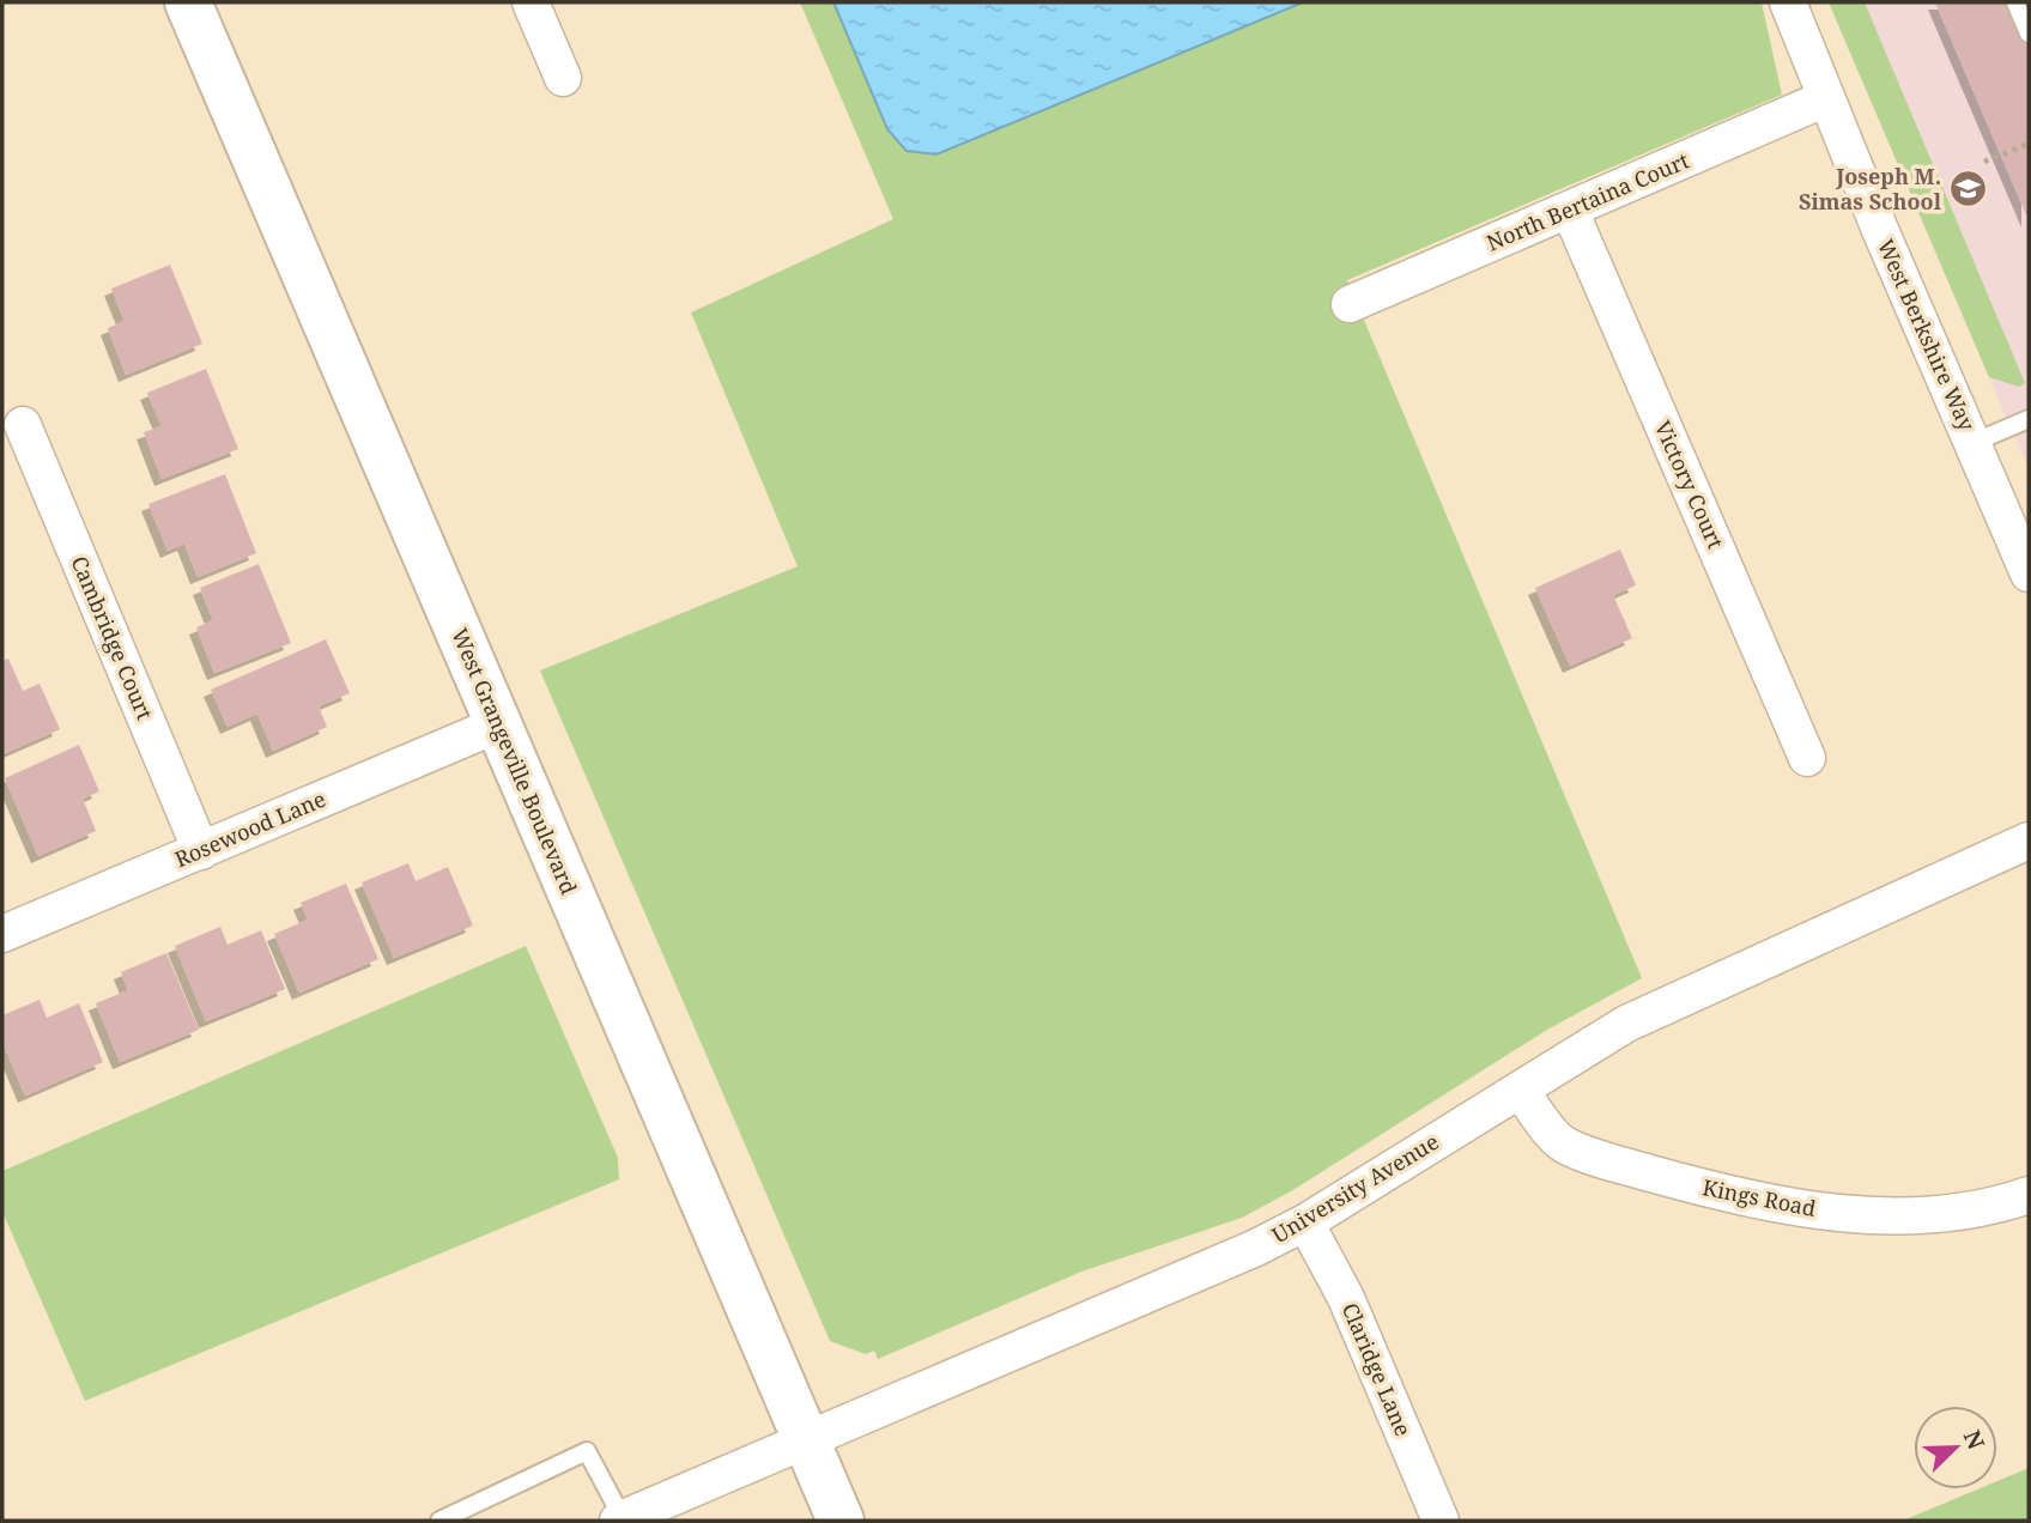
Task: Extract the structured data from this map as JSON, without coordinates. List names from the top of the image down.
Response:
{
  "streets": {
    "main road": ["West Grangeville Boulevard"],
    "street": [
      "North Bertaina Court",
      "West Berkshire Way",
      "Victory Court",
      "Cambridge Court",
      "Rosewood Lane",
      "University Avenue",
      "Kings Road",
      "Claridge Lane"
    ]
  },
  "crossings": [
    ["North Bertaina Court", "West Berkshire Way"],
    ["North Bertaina Court", "Victory Court"],
    ["Cambridge Court", "Rosewood Lane"],
    ["West Grangeville Boulevard", "Rosewood Lane"],
    ["West Grangeville Boulevard", "University Avenue"],
    ["University Avenue", "Kings Road"],
    ["University Avenue", "Claridge Lane"]
  ],
  "places": {
    "school or university": ["Joseph M. Simas School"]
  },
  "north": "top right"
}
